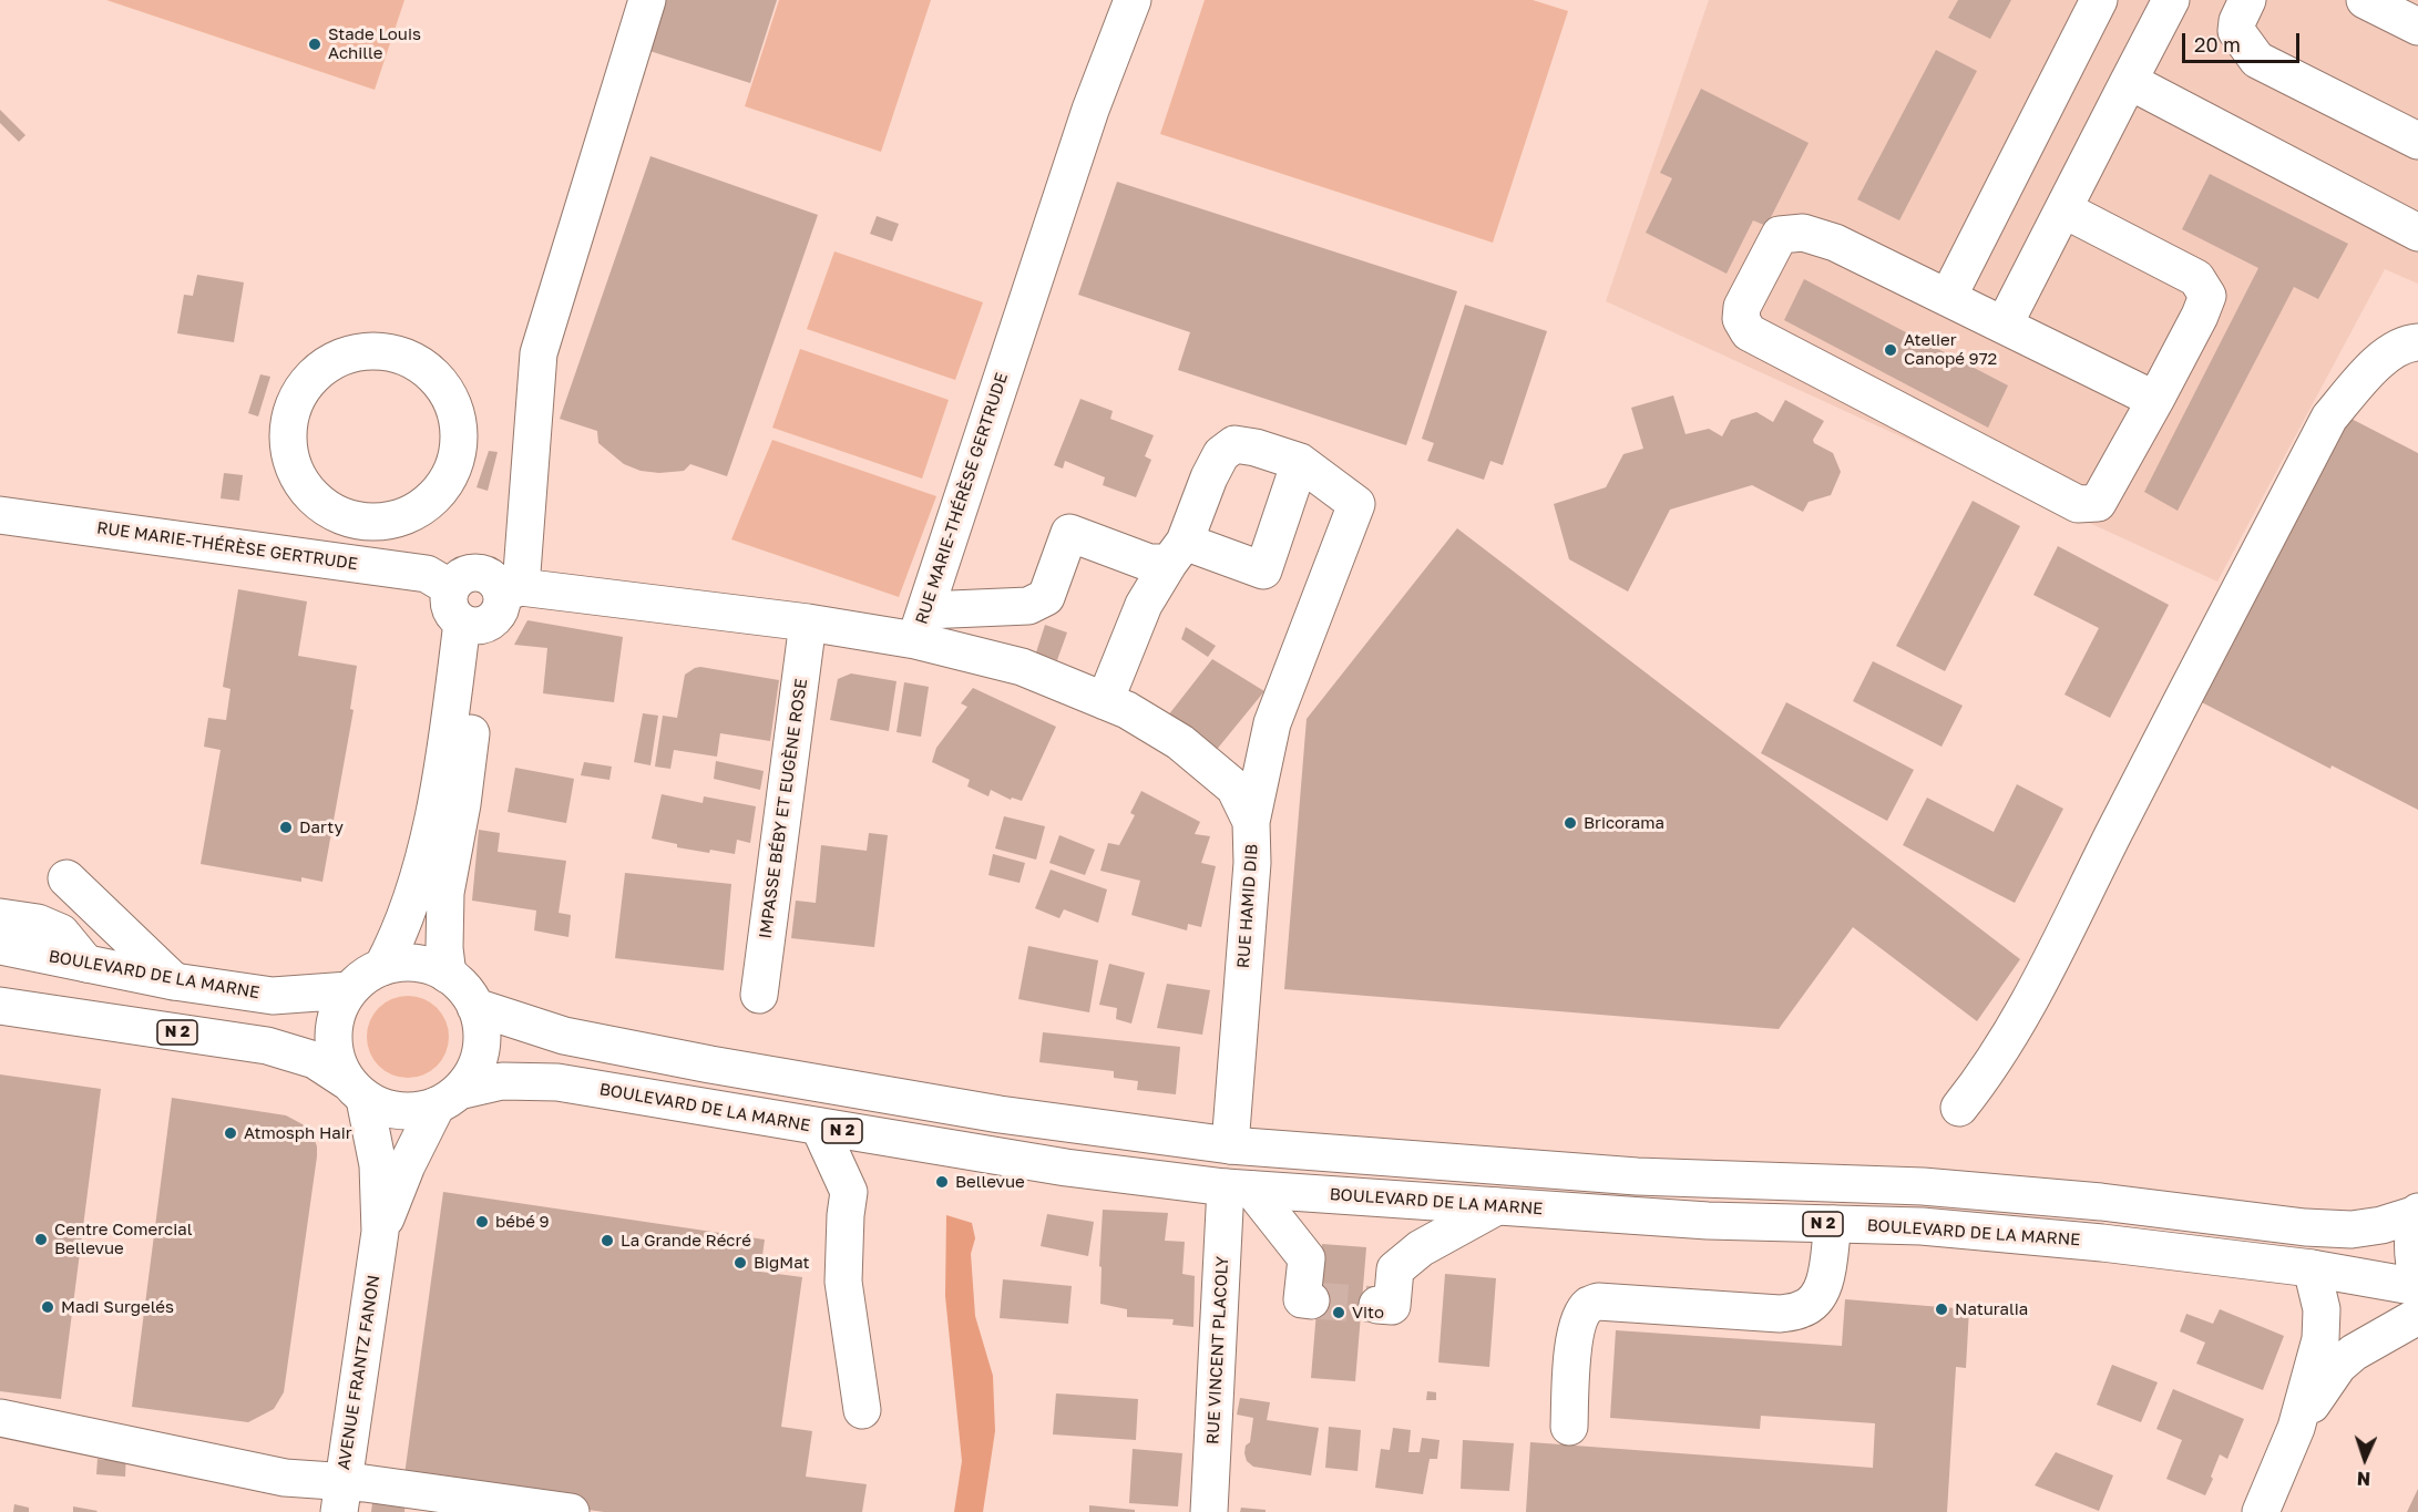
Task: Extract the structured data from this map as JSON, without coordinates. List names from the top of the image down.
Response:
{
  "streets": {
    "main road": [
      "RUE MARIE-THÉRÈSE GERTRUDE",
      "IMPASSE BÉBY ET EUGÈNE ROSE",
      "RUE HAMID DIB",
      "BOULEVARD DE LA MARNE",
      "N 2",
      "RUE VINCENT PLACOLY",
      "AVENUE FRANTZ FANON"
    ]
  },
  "crossings": [
    ["RUE MARIE-THÉRÈSE GERTRUDE", "IMPASSE BÉBY ET EUGÈNE ROSE"],
    ["RUE MARIE-THÉRÈSE GERTRUDE", "RUE HAMID DIB"],
    ["BOULEVARD DE LA MARNE", "N 2"],
    ["BOULEVARD DE LA MARNE", "RUE VINCENT PLACOLY"],
    ["BOULEVARD DE LA MARNE", "AVENUE FRANTZ FANON"],
    ["N 2", "AVENUE FRANTZ FANON"]
  ],
  "places": [
    "Stade Louis Achille",
    "Atelier Canopé 972",
    "Bricorama",
    "Darty",
    "Atmosph Hair",
    "Bellevue",
    "bébé 9",
    "Centre Comercial Bellevue",
    "La Grande Récré",
    "BigMat",
    "Madi Surgelés",
    "Naturalia",
    "Vito"
  ],
  "scale_bar": "20 m",
  "north": "bottom"
}
